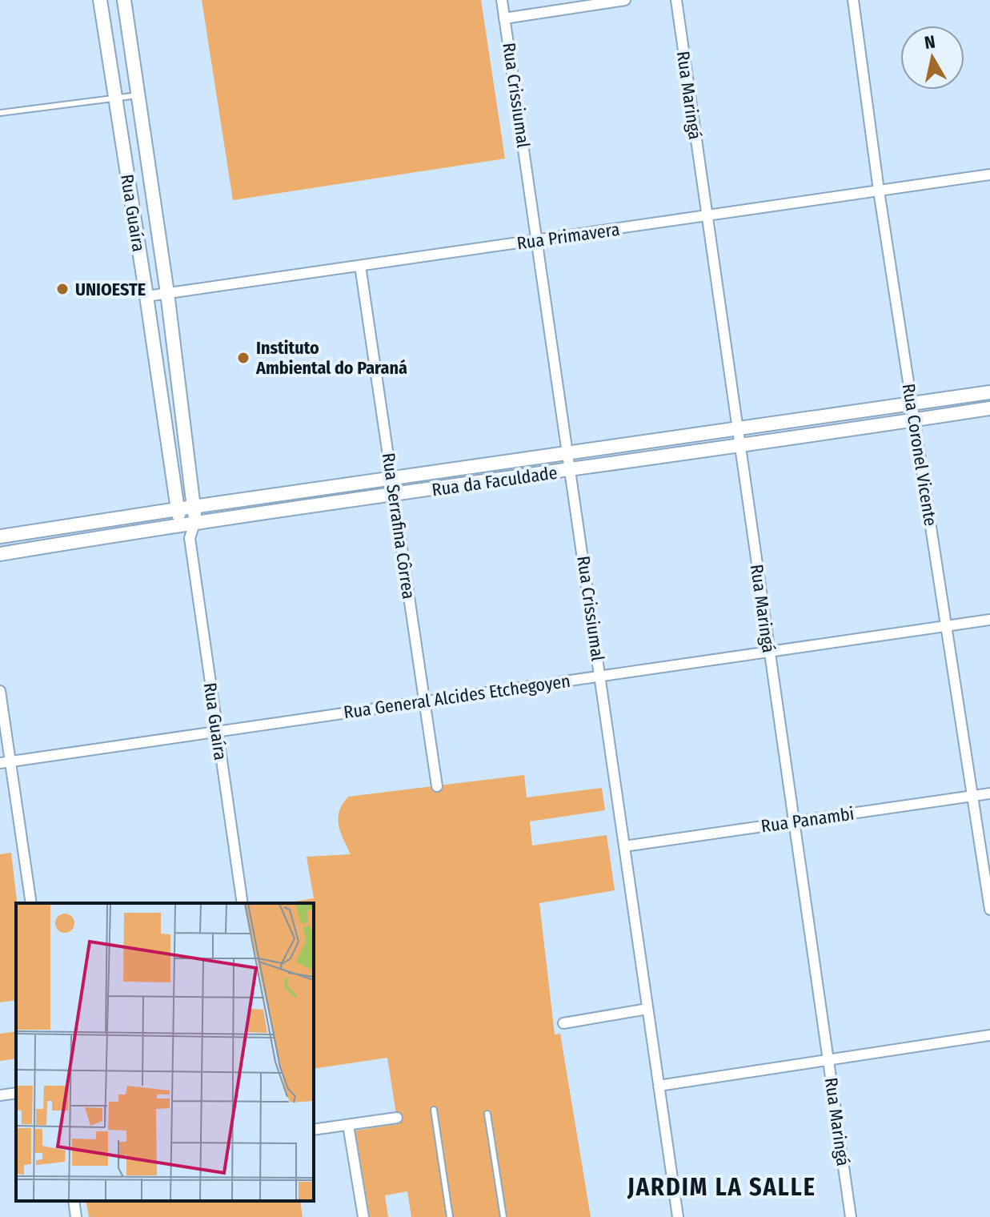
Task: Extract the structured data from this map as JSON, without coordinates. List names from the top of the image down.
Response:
{
  "streets": {
    "street": [
      "Rua Crissiumal",
      "Rua Maringá",
      "Rua Guaíra",
      "Rua Primavera",
      "Rua Coronel Vicente",
      "Rua da Faculdade",
      "Rua Serrafina Côrrea",
      "Rua General Alcides Etchegoyen",
      "Rua Panambi"
    ]
  },
  "crossings": [
    ["Rua Crissiumal", "Rua Primavera"],
    ["Rua Crissiumal", "Rua da Faculdade"],
    ["Rua Crissiumal", "Rua General Alcides Etchegoyen"],
    ["Rua Crissiumal", "Rua Panambi"],
    ["Rua Maringá", "Rua Primavera"],
    ["Rua Maringá", "Rua da Faculdade"],
    ["Rua Maringá", "Rua General Alcides Etchegoyen"],
    ["Rua Maringá", "Rua Panambi"],
    ["Rua Guaíra", "Rua Primavera"],
    ["Rua Guaíra", "Rua da Faculdade"],
    ["Rua Guaíra", "Rua General Alcides Etchegoyen"],
    ["Rua Primavera", "Rua Coronel Vicente"],
    ["Rua Primavera", "Rua Serrafina Côrrea"],
    ["Rua Coronel Vicente", "Rua da Faculdade"],
    ["Rua Coronel Vicente", "Rua General Alcides Etchegoyen"],
    ["Rua Coronel Vicente", "Rua Panambi"],
    ["Rua da Faculdade", "Rua Serrafina Côrrea"],
    ["Rua Serrafina Côrrea", "Rua General Alcides Etchegoyen"]
  ],
  "districts": ["JARDIM LA SALLE"],
  "places": ["UNIOESTE", "Instituto Ambiental do Paraná"],
  "north": "top"
}
